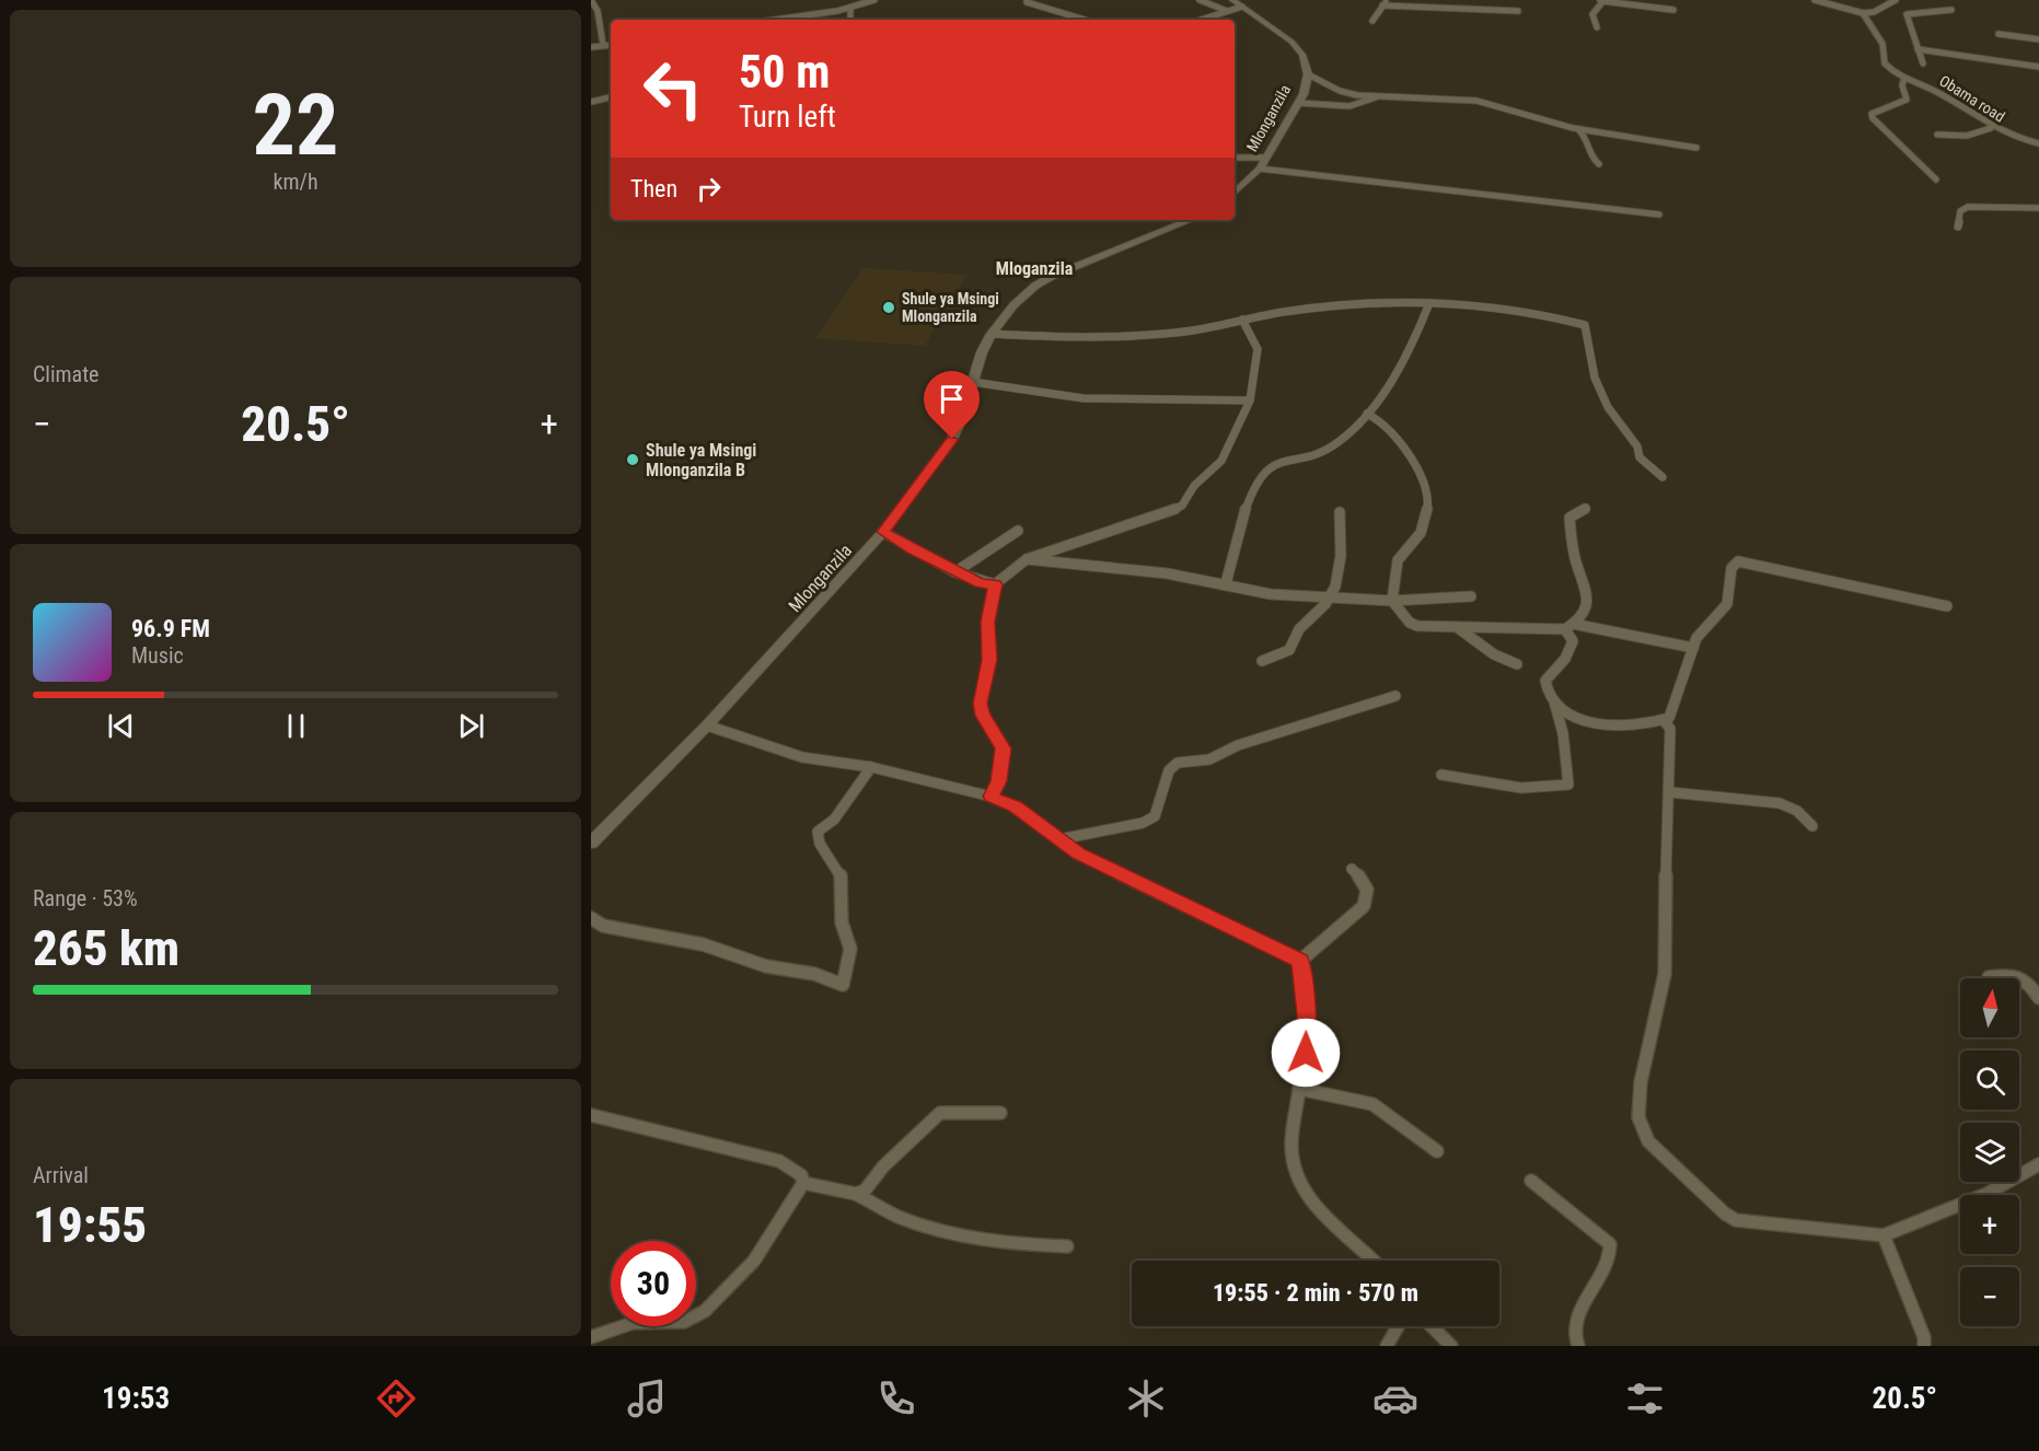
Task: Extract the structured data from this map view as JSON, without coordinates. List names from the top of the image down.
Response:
{
  "streets": {
    "street": ["Obama road", "Mlonganzila"]
  },
  "districts": ["Mloganzila"],
  "places": ["Shule ya Msingi Mlonganzila", "Shule ya Msingi Mlonganzila B"],
  "north": "top",
  "page": {
    "tile": [
      ["22", "km/h"],
      "Climate",
      ["Range · 53%", "265 km"],
      ["Arrival", "19:55"]
    ],
    "turn": ["50 m", "Turn left"],
    "then": "Then",
    "heat": ["−", "20.5°", "+"],
    "song": ["96.9 FM", "Music"],
    "map_buttons": ["+", "−"],
    "limit": "30",
    "trip": "19:55 · 2 min · 570 m",
    "tabs": ["19:53", "20.5°"]
  }
}
